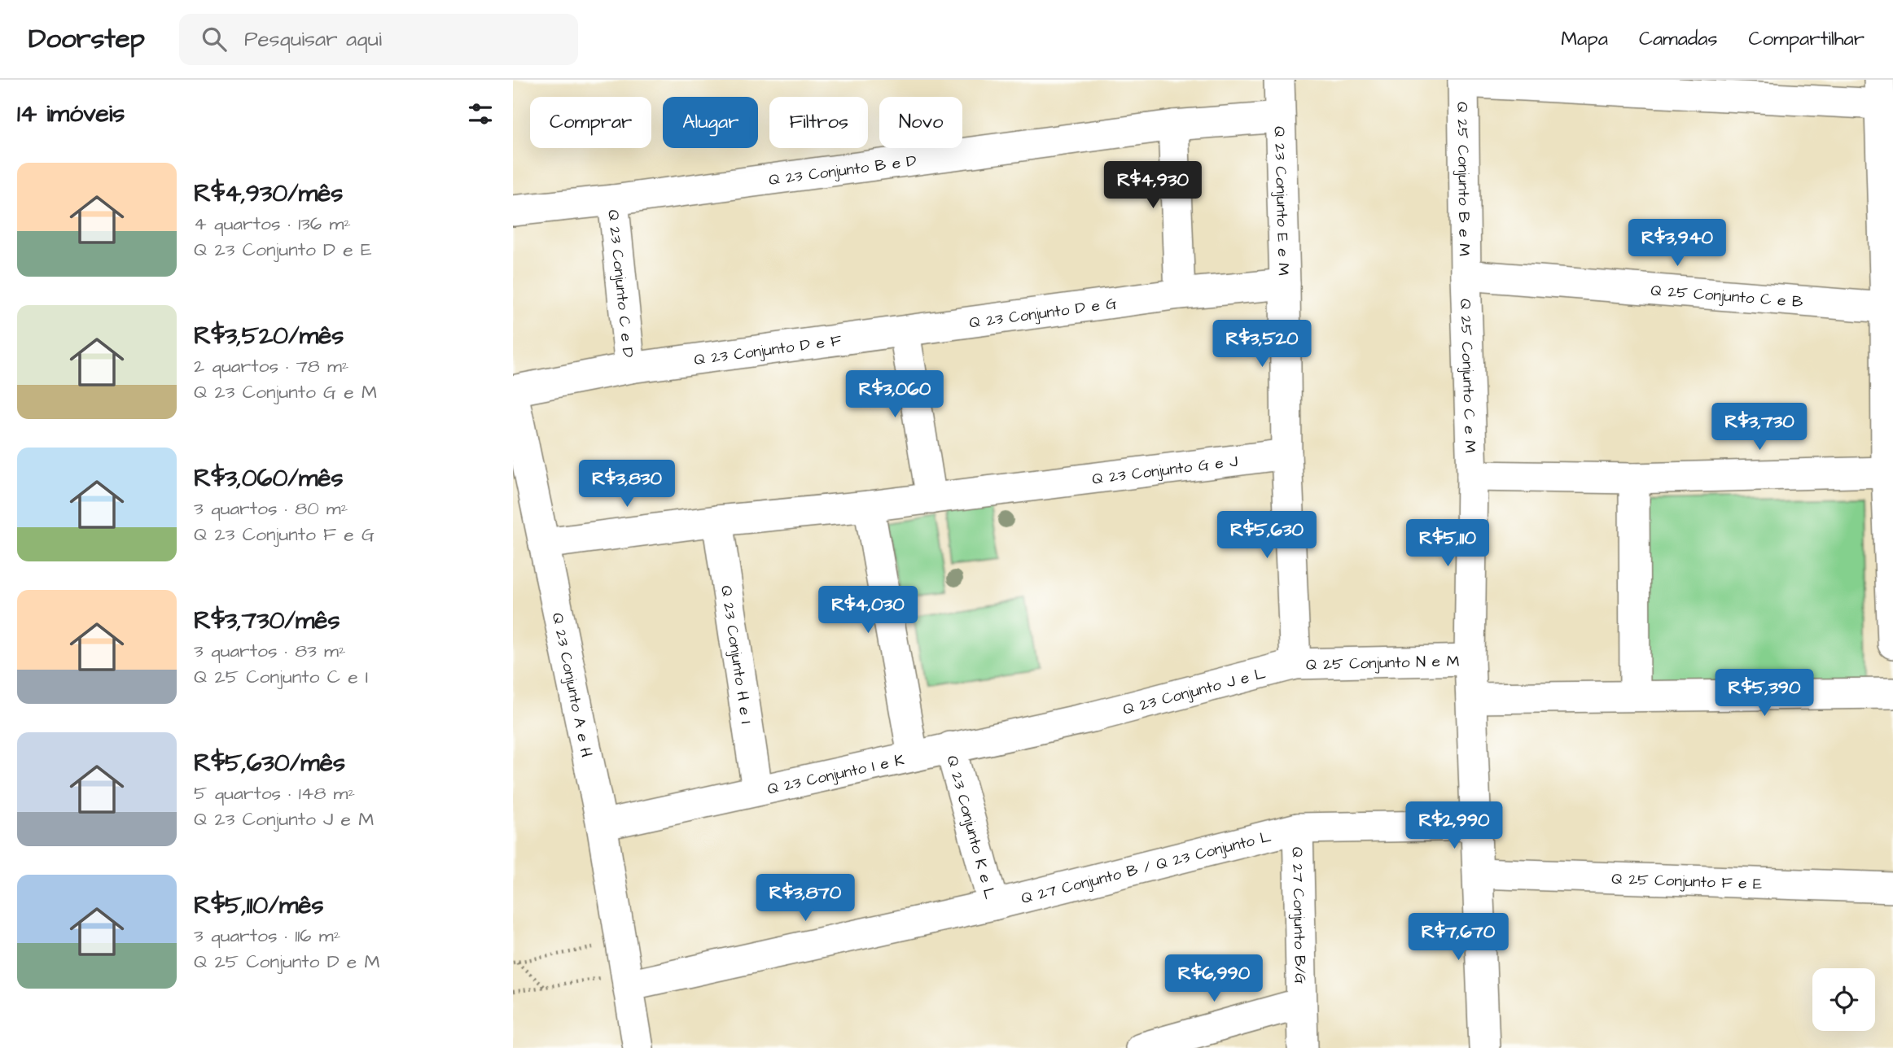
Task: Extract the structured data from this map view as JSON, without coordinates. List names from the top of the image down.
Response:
{
  "streets": {
    "street": [
      "Q 23 Conjunto B e D",
      "Q 25 Conjunto B e M",
      "Q 23 Conjunto E e M",
      "Q 23 Conjunto C e D",
      "Q 25 Conjunto C e B",
      "Q 23 Conjunto D e G",
      "Q 23 Conjunto D e F",
      "Q 25 Conjunto C e M",
      "Q 23 Conjunto G e J",
      "Q 23 Conjunto H e I",
      "Q 25 Conjunto N e M",
      "Q 23 Conjunto A e H",
      "Q 23 Conjunto J e L",
      "Q 23 Conjunto I e K",
      "Q 23 Conjunto K e L",
      "Q 27 Conjunto B / Q 23 Conjunto L",
      "Q 25 Conjunto F e E",
      "Q 27 Conjunto B/G"
    ]
  },
  "crossings": [
    ["Q 23 Conjunto B e D", "Q 23 Conjunto E e M"],
    ["Q 23 Conjunto B e D", "Q 23 Conjunto C e D"],
    ["Q 25 Conjunto B e M", "Q 25 Conjunto C e B"],
    ["Q 25 Conjunto B e M", "Q 25 Conjunto C e M"],
    ["Q 23 Conjunto E e M", "Q 23 Conjunto D e G"],
    ["Q 23 Conjunto E e M", "Q 23 Conjunto G e J"],
    ["Q 23 Conjunto E e M", "Q 25 Conjunto N e M"],
    ["Q 23 Conjunto E e M", "Q 23 Conjunto J e L"],
    ["Q 23 Conjunto C e D", "Q 23 Conjunto D e F"],
    ["Q 25 Conjunto C e B", "Q 25 Conjunto C e M"],
    ["Q 23 Conjunto D e G", "Q 23 Conjunto D e F"],
    ["Q 23 Conjunto D e F", "Q 23 Conjunto A e H"],
    ["Q 25 Conjunto C e M", "Q 25 Conjunto N e M"],
    ["Q 25 Conjunto C e M", "Q 27 Conjunto B / Q 23 Conjunto L"],
    ["Q 25 Conjunto C e M", "Q 25 Conjunto F e E"],
    ["Q 23 Conjunto G e J", "Q 23 Conjunto H e I"],
    ["Q 23 Conjunto G e J", "Q 23 Conjunto A e H"],
    ["Q 23 Conjunto H e I", "Q 23 Conjunto I e K"],
    ["Q 25 Conjunto N e M", "Q 23 Conjunto J e L"],
    ["Q 23 Conjunto A e H", "Q 23 Conjunto I e K"],
    ["Q 23 Conjunto A e H", "Q 27 Conjunto B / Q 23 Conjunto L"],
    ["Q 23 Conjunto J e L", "Q 23 Conjunto I e K"],
    ["Q 23 Conjunto J e L", "Q 23 Conjunto K e L"],
    ["Q 23 Conjunto I e K", "Q 23 Conjunto K e L"],
    ["Q 23 Conjunto K e L", "Q 27 Conjunto B / Q 23 Conjunto L"],
    ["Q 27 Conjunto B / Q 23 Conjunto L", "Q 27 Conjunto B/G"]
  ],
  "page": {
    "header": "Doorstep",
    "search": "Pesquisar aqui",
    "nav": ["Mapa", "Camadas", "Compartilhar"],
    "heading": "14 imóveis",
    "chip": [
      "Comprar",
      "Alugar",
      "Filtros",
      "Novo"
    ],
    "list": [
      {
        "name": "R$4,930/mês",
        "note": "4 quartos · 136 m² · Q 23 Conjunto D e E"
      },
      {
        "name": "R$3,520/mês",
        "note": "2 quartos · 78 m² · Q 23 Conjunto G e M"
      },
      {
        "name": "R$3,060/mês",
        "note": "3 quartos · 80 m² · Q 23 Conjunto F e G"
      },
      {
        "name": "R$3,730/mês",
        "note": "3 quartos · 83 m² · Q 25 Conjunto C e I"
      },
      {
        "name": "R$5,630/mês",
        "note": "5 quartos · 148 m² · Q 23 Conjunto J e M"
      },
      {
        "name": "R$5,110/mês",
        "note": "3 quartos · 116 m² · Q 25 Conjunto D e M"
      }
    ],
    "price": [
      "R$4,930",
      "R$3,940",
      "R$3,520",
      "R$3,060",
      "R$3,730",
      "R$3,830",
      "R$5,630",
      "R$5,110",
      "R$4,030",
      "R$5,390",
      "R$2,990",
      "R$3,870",
      "R$7,670",
      "R$6,990"
    ]
  }
}
